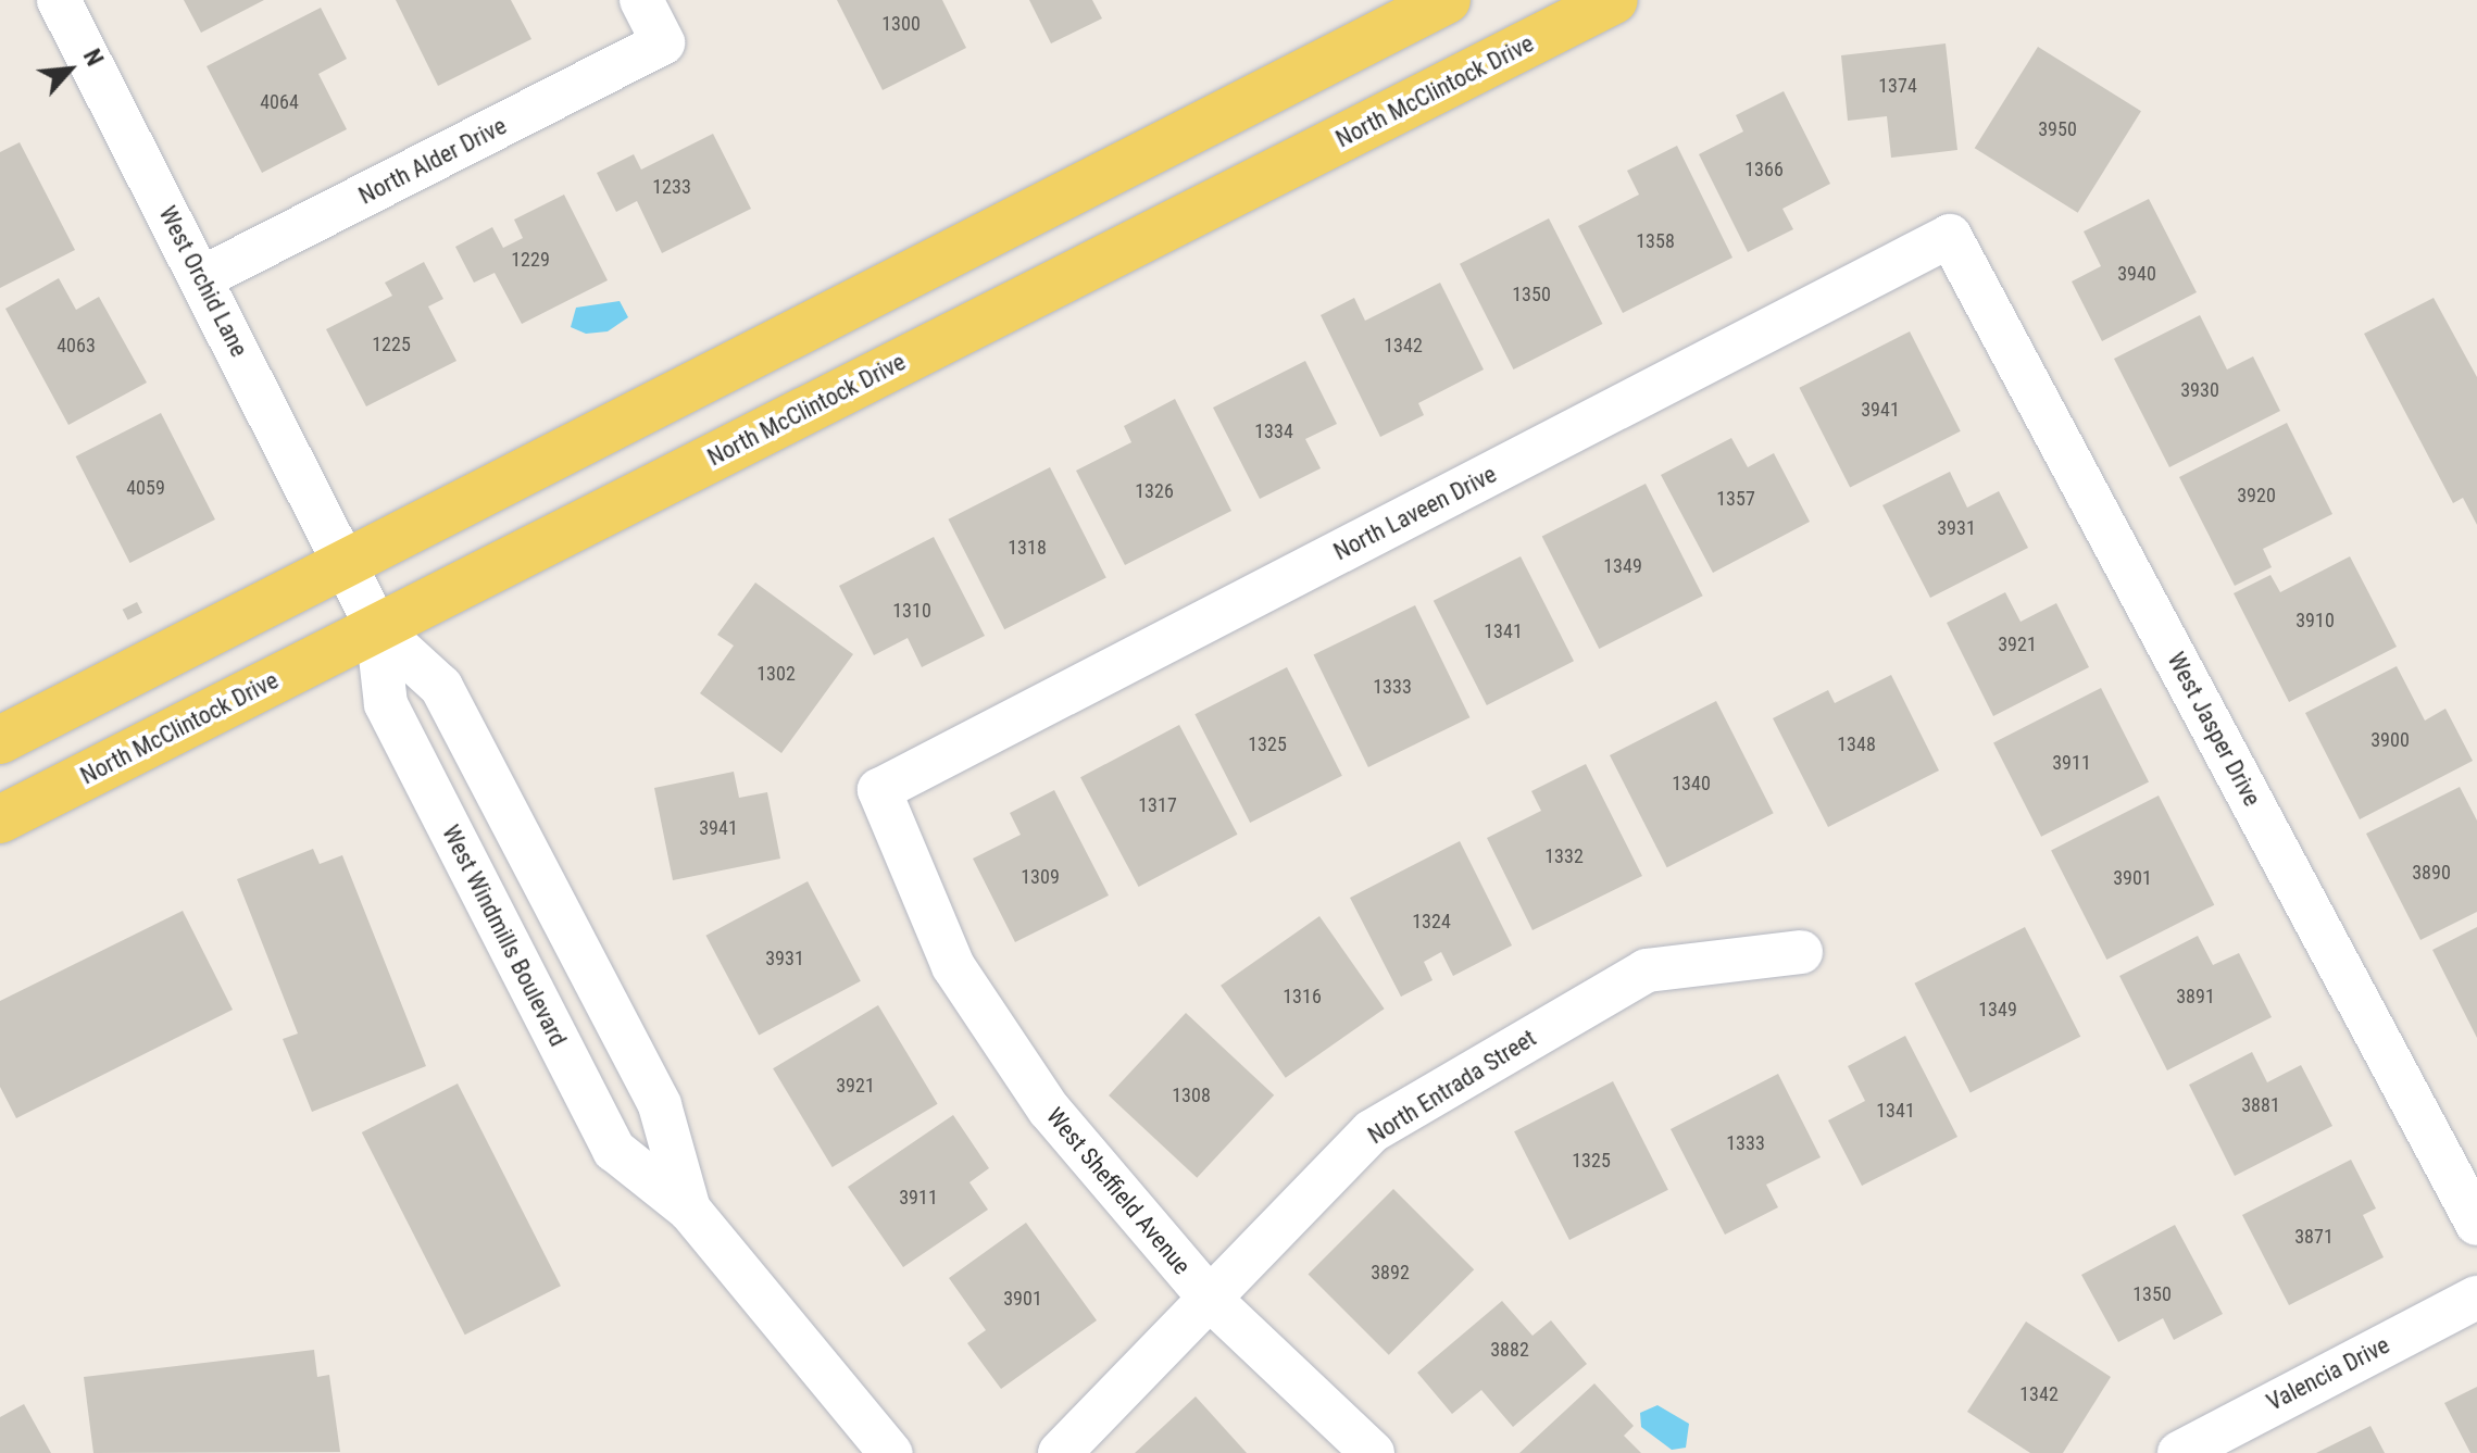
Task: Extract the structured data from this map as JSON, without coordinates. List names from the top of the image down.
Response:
{
  "streets": {
    "main road": ["North McClintock Drive"],
    "street": [
      "North Alder Drive",
      "West Orchid Lane",
      "North Laveen Drive",
      "West Jasper Drive",
      "West Windmills Boulevard",
      "North Entrada Street",
      "West Sheffield Avenue",
      "Valencia Drive"
    ]
  },
  "crossings": [
    ["North McClintock Drive", "West Orchid Lane"],
    ["North McClintock Drive", "West Windmills Boulevard"],
    ["North Alder Drive", "West Orchid Lane"],
    ["West Orchid Lane", "West Windmills Boulevard"],
    ["North Laveen Drive", "West Jasper Drive"],
    ["North Laveen Drive", "West Sheffield Avenue"],
    ["North Entrada Street", "West Sheffield Avenue"]
  ],
  "house_numbers": [
    "1300",
    "1374",
    "4064",
    "3950",
    "1366",
    "1233",
    "1358",
    "1229",
    "3940",
    "1350",
    "1225",
    "4063",
    "1342",
    "3930",
    "3941",
    "1334",
    "4059",
    "1326",
    "3920",
    "1357",
    "3931",
    "1318",
    "1349",
    "1310",
    "3910",
    "1341",
    "3921",
    "1302",
    "1333",
    "3900",
    "1325",
    "1348",
    "3911",
    "1340",
    "1317",
    "3941",
    "1332",
    "3890",
    "1309",
    "3901",
    "1324",
    "3931",
    "1316",
    "3891",
    "1349",
    "3921",
    "1308",
    "3881",
    "1341",
    "1333",
    "1325",
    "3911",
    "3871",
    "3892",
    "1350",
    "3901",
    "3882",
    "1342"
  ],
  "north": "top right"
}
